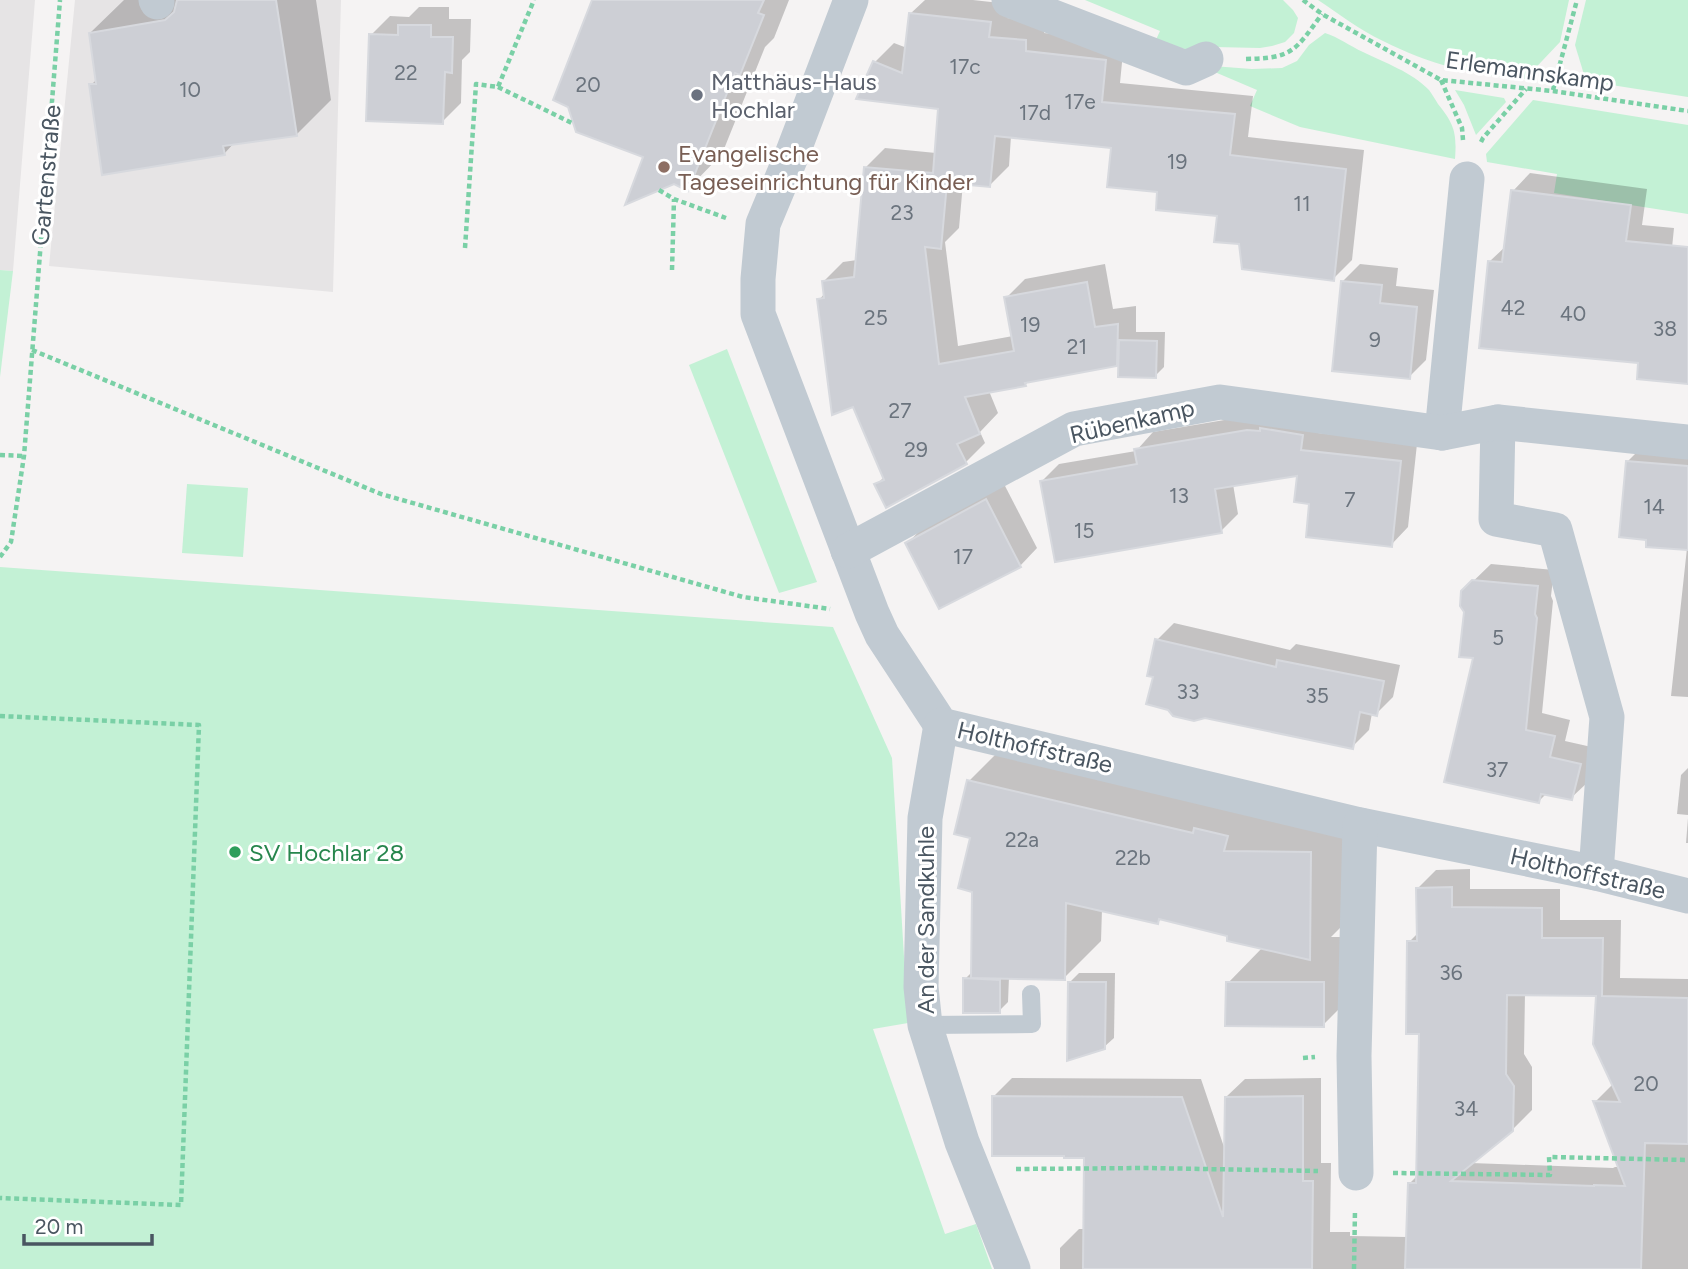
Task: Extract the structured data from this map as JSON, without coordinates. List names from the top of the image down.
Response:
{
  "streets": {
    "street": ["Rübenkamp", "Holthoffstraße", "An der Sandkuhle"],
    "path": ["Erlemannskamp", "Gartenstraße"]
  },
  "crossings": [
    ["Rübenkamp", "Holthoffstraße"],
    ["Holthoffstraße", "An der Sandkuhle"]
  ],
  "places": ["Matthäus-Haus Hochlar", "Evangelische Tageseinrichtung für Kinder", "SV Hochlar 28"],
  "house_numbers": [
    "17c",
    "22",
    "20",
    "10",
    "17e",
    "17d",
    "19",
    "11",
    "23",
    "42",
    "40",
    "25",
    "19",
    "38",
    "9",
    "21",
    "27",
    "29",
    "13",
    "7",
    "14",
    "15",
    "17",
    "5",
    "33",
    "35",
    "37",
    "22a",
    "22b",
    "36",
    "20",
    "34"
  ],
  "scale_bar": "20 m"
}
